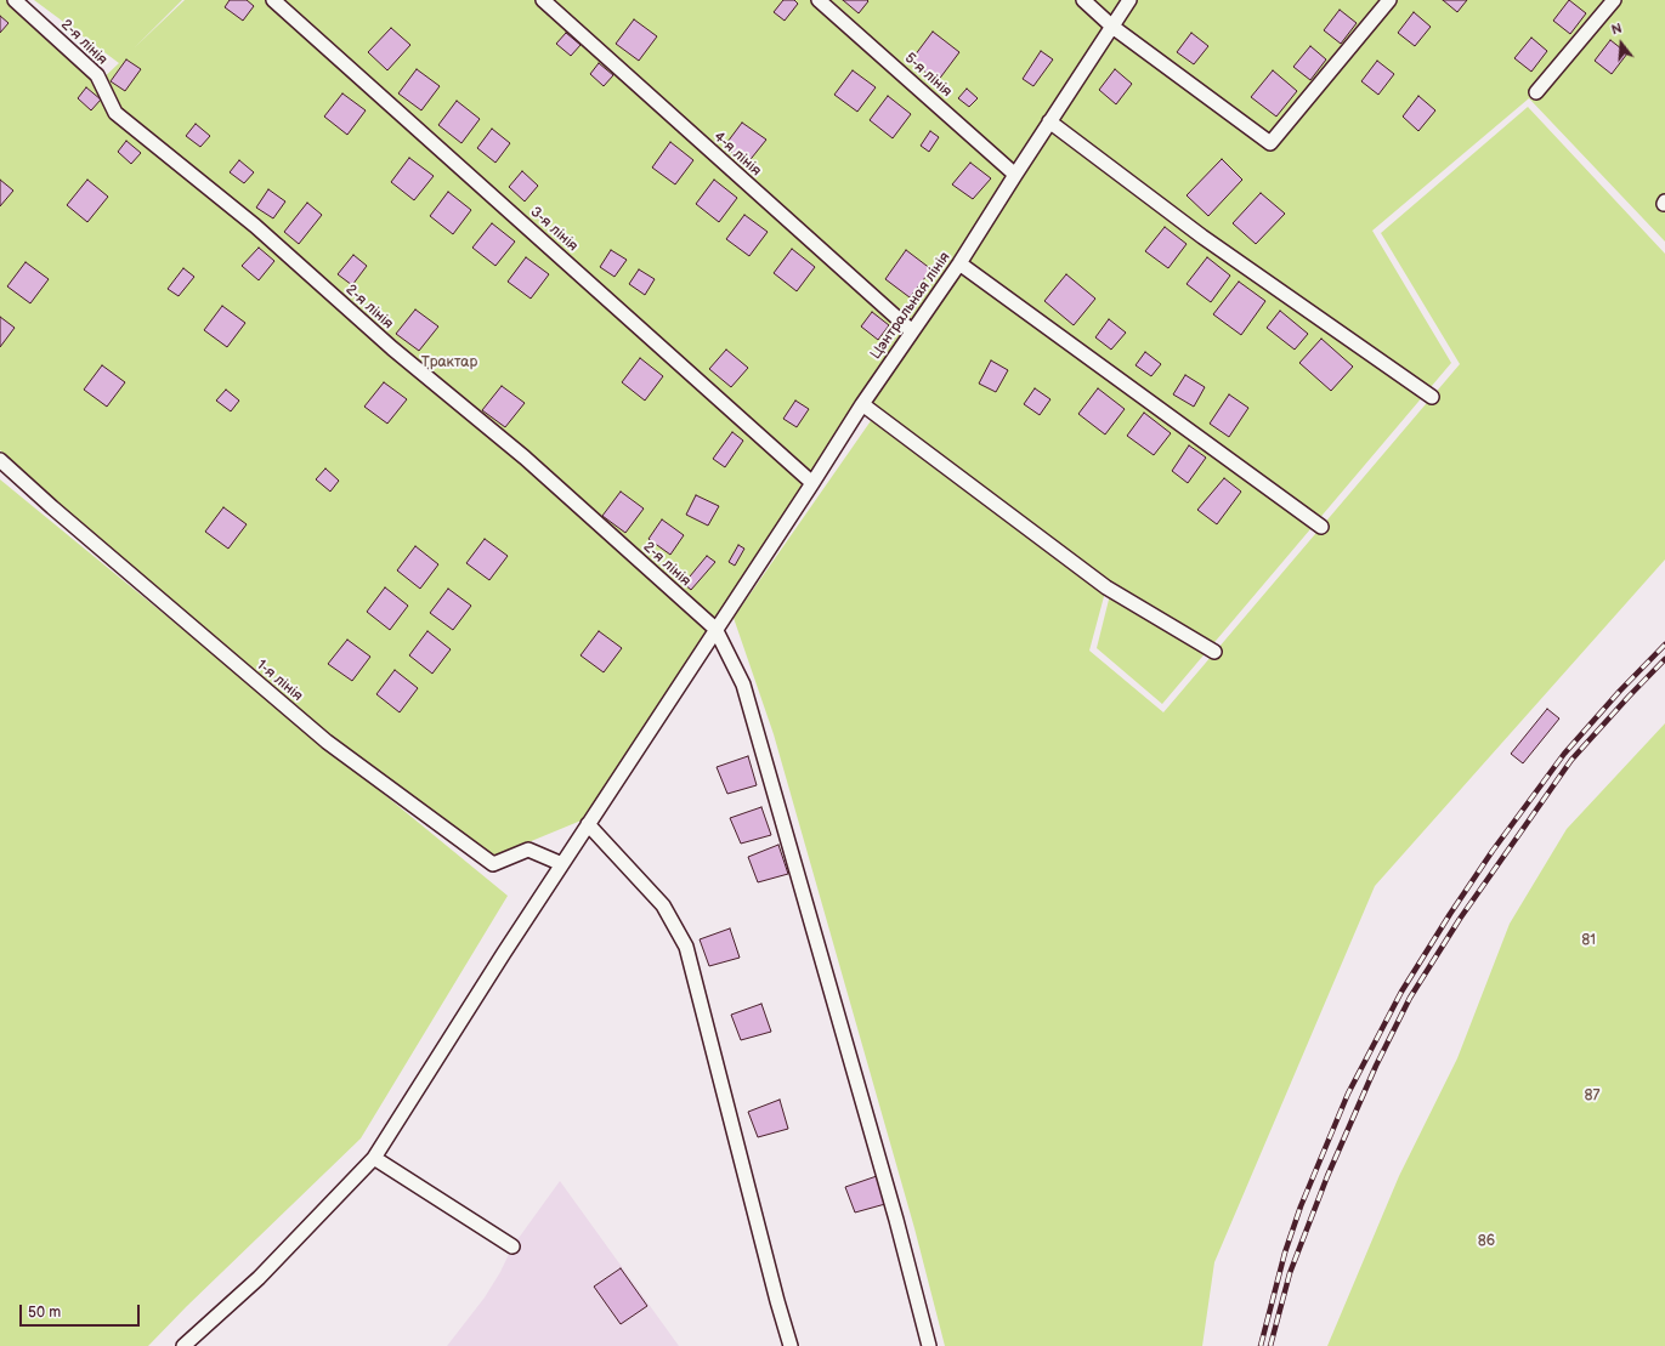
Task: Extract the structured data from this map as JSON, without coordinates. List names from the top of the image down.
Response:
{
  "streets": {
    "street": [
      "2-я лінія",
      "5-я лінія",
      "4-я лінія",
      "3-я лінія",
      "Цэнтральная лінія",
      "1-я лінія"
    ]
  },
  "crossings": [
    ["2-я лінія", "Цэнтральная лінія"],
    ["5-я лінія", "Цэнтральная лінія"],
    ["4-я лінія", "Цэнтральная лінія"],
    ["3-я лінія", "Цэнтральная лінія"],
    ["Цэнтральная лінія", "1-я лінія"]
  ],
  "parks": [
    "Трактар",
    "81",
    "87",
    "86"
  ],
  "scale_bar": "50 m",
  "north": "top"
}
